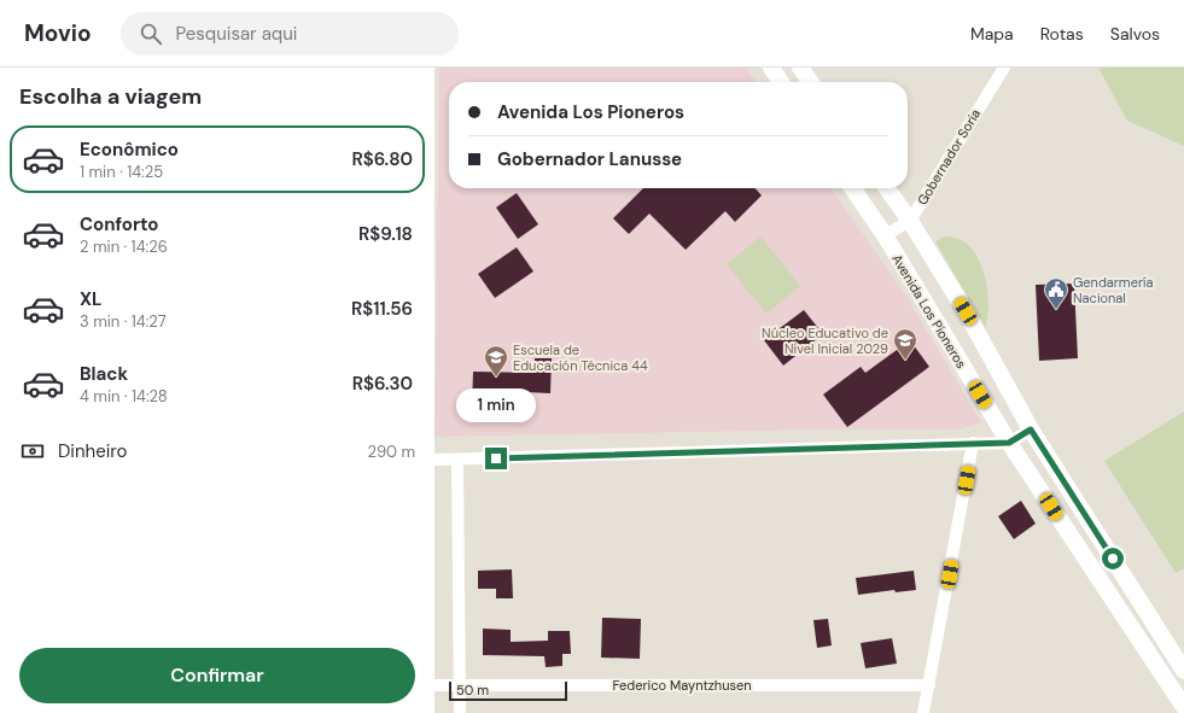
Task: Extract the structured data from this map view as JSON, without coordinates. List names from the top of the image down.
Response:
{
  "streets": {
    "main road": ["Avenida Los Pioneros"],
    "street": ["Gobernador Soria", "Federico Mayntzhusen"]
  },
  "crossings": [
    ["Gobernador Soria", "Avenida Los Pioneros"]
  ],
  "places": {
    "public building": ["Gendarmería Nacional"],
    "school or university": ["Núcleo Educativo de Nivel Inicial 2029", "Escuela de Educación Técnica 44"]
  },
  "scale_bar": "50 m",
  "page": {
    "header": "Movio",
    "search": "Pesquisar aqui",
    "nav": ["Mapa", "Rotas", "Salvos"],
    "heading": "Escolha a viagem",
    "banner": ["Avenida Los Pioneros", "Gobernador Lanusse"],
    "list": [
      {
        "name": "Econômico",
        "note": "1 min · 14:25",
        "value": "R$6.80"
      },
      {
        "name": "Conforto",
        "note": "2 min · 14:26",
        "value": "R$9.18"
      },
      {
        "name": "XL",
        "note": "3 min · 14:27",
        "value": "R$11.56"
      },
      {
        "name": "Black",
        "note": "4 min · 14:28",
        "value": "R$6.30"
      }
    ],
    "bubble": "1 min",
    "pay": ["Dinheiro", "290 m"],
    "buttons": "Confirmar",
    "scale": "50 m"
  }
}
